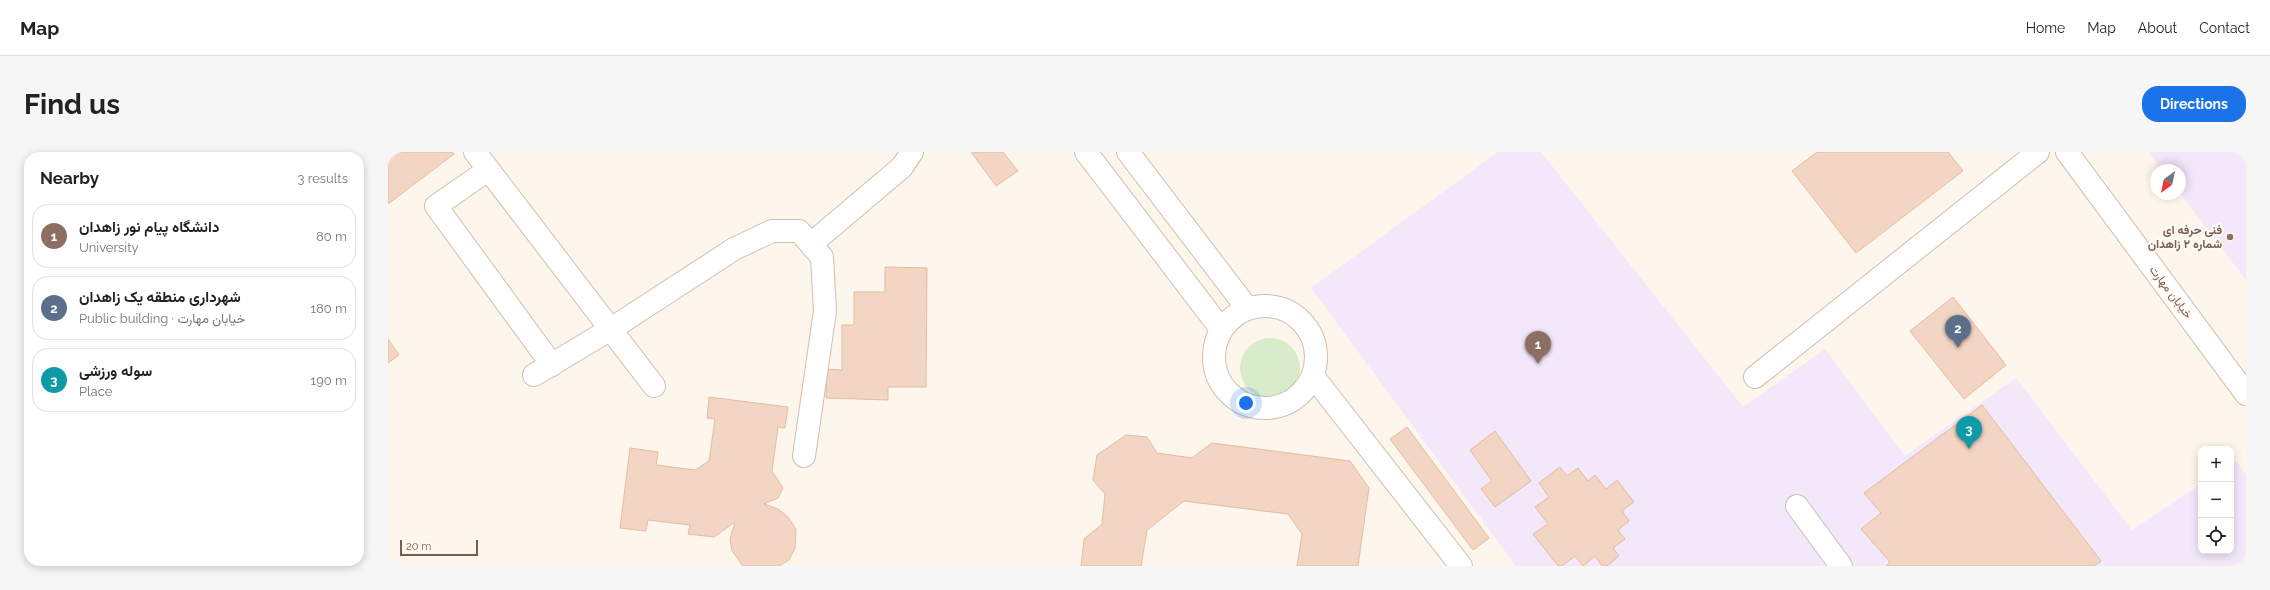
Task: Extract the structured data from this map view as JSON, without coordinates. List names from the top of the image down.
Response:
{
  "streets": {
    "street": ["خیابان مهارت"]
  },
  "places": ["فنی حرفه ای شماره ۲ زاهدان"],
  "scale_bar": "20 m",
  "north": "bottom left",
  "page": {
    "header": "Map",
    "nav": [
      "Home",
      "Map",
      "About",
      "Contact"
    ],
    "buttons": "Directions",
    "title": "Find us",
    "heading": ["Nearby", "3 results"],
    "list": [
      {
        "mark": "1",
        "name": "دانشگاه پیام نور زاهدان",
        "note": "University",
        "value": "80 m"
      },
      {
        "mark": "2",
        "name": "شهرداری منطقه یک زاهدان",
        "note": "Public building · خیابان مهارت",
        "value": "180 m"
      },
      {
        "mark": "3",
        "name": "سوله ورزشی",
        "note": "Place",
        "value": "190 m"
      }
    ],
    "pins": ["2", "1", "3"],
    "map_buttons": ["+", "−"],
    "scale": "20 m"
  }
}
